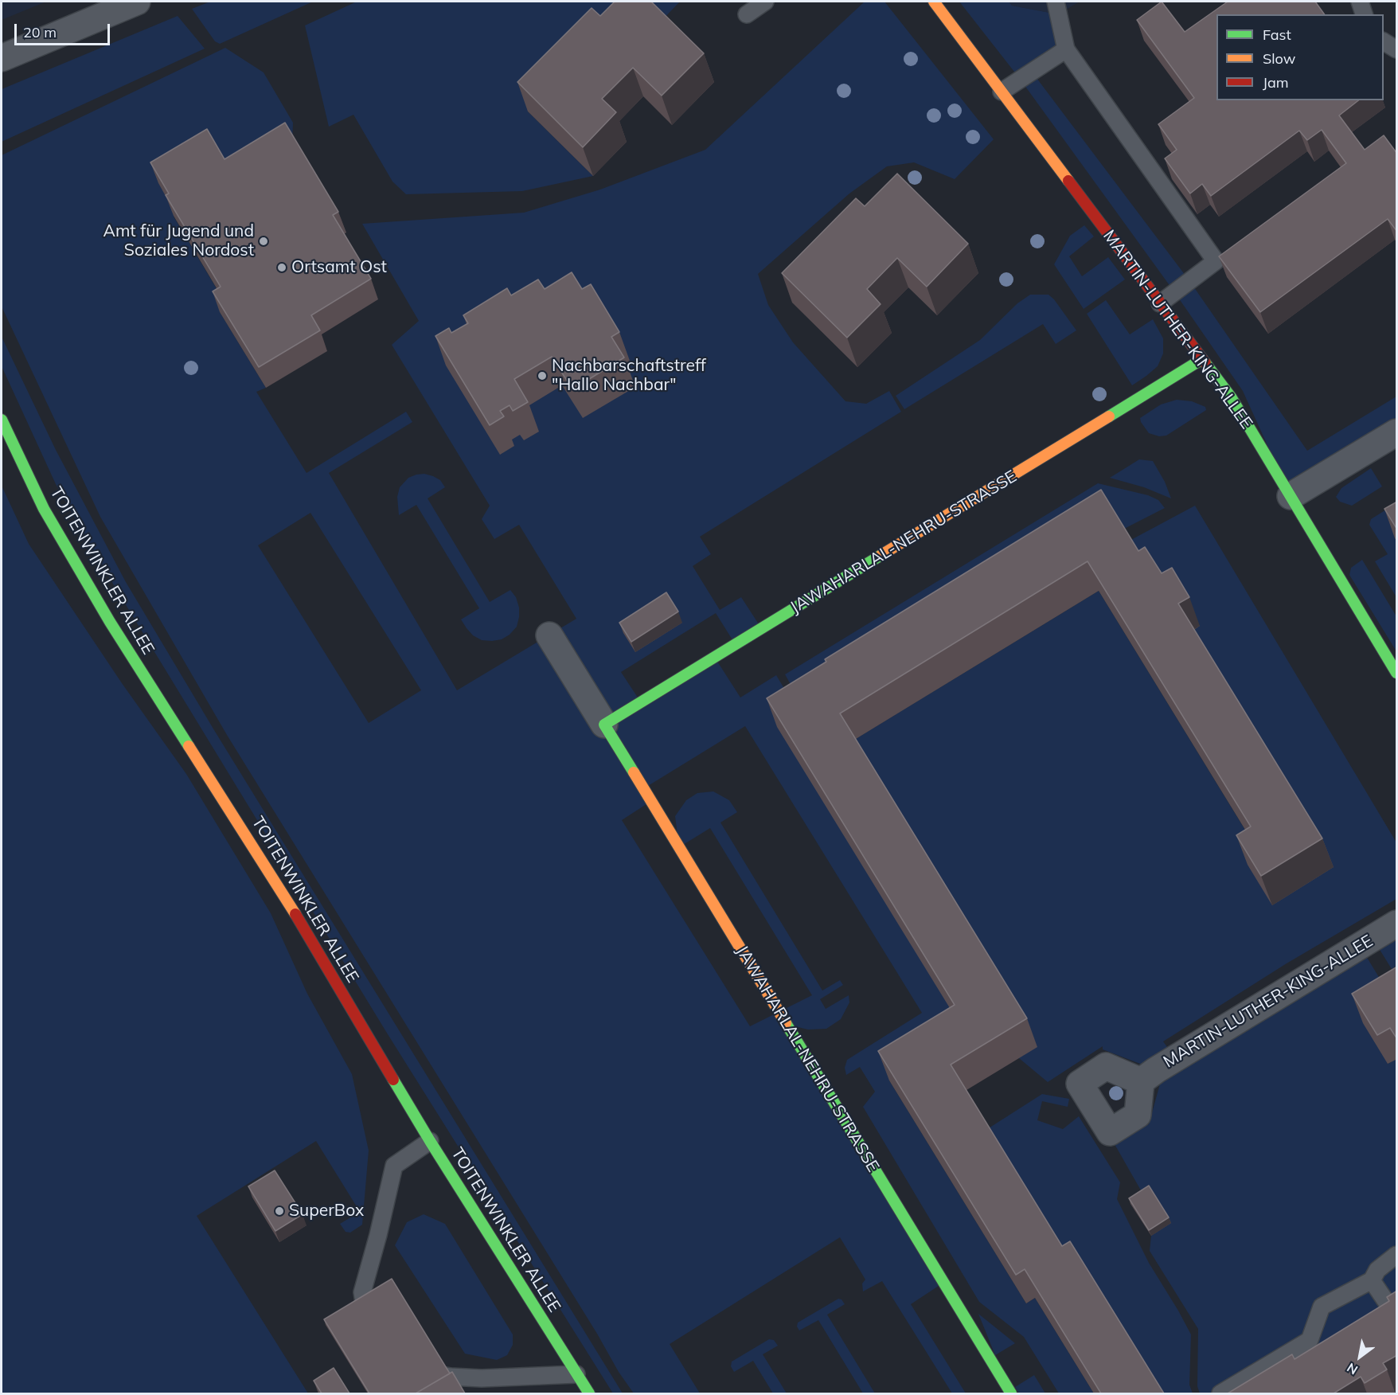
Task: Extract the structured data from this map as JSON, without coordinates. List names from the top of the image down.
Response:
{
  "streets": {
    "street": ["MARTIN-LUTHER-KING-ALLEE", "JAWAHARLAL-NEHRU-STRASSE", "TOITENWINKLER ALLEE"]
  },
  "crossings": [
    ["MARTIN-LUTHER-KING-ALLEE", "JAWAHARLAL-NEHRU-STRASSE"]
  ],
  "places": [
    "Amt für Jugend und Soziales Nordost",
    "Ortsamt Ost",
    "Nachbarschaftstreff \"Hallo Nachbar\"",
    "SuperBox"
  ],
  "legend": ["Fast", "Slow", "Jam"],
  "scale_bar": "20 m",
  "north": "bottom left"
}
